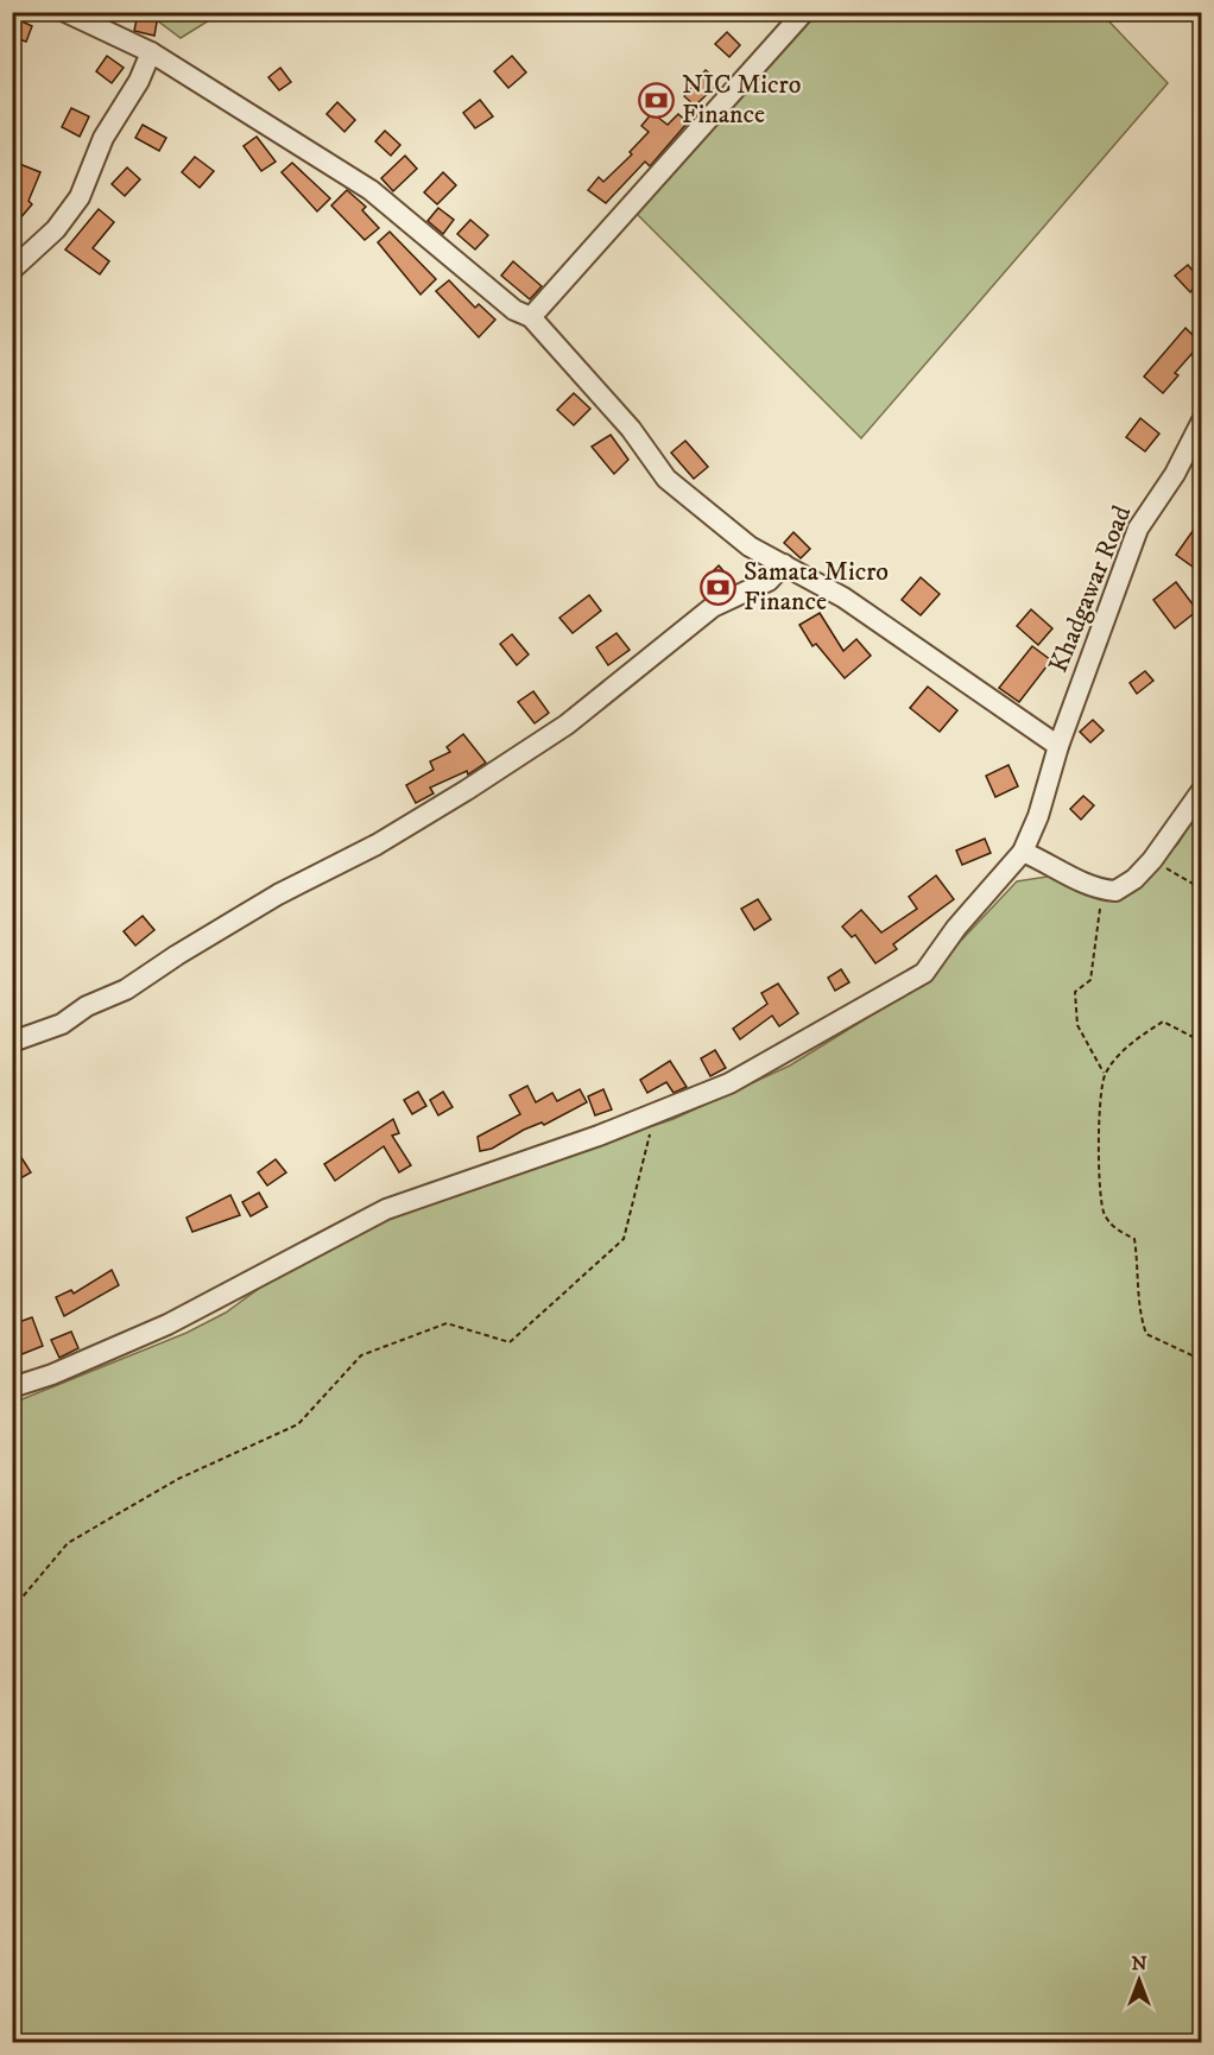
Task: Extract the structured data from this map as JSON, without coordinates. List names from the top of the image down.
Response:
{
  "streets": {
    "street": ["Khadgawar Road"]
  },
  "places": {
    "bank": ["NIC Micro Finance", "Samata Micro Finance"]
  },
  "north": "top"
}
